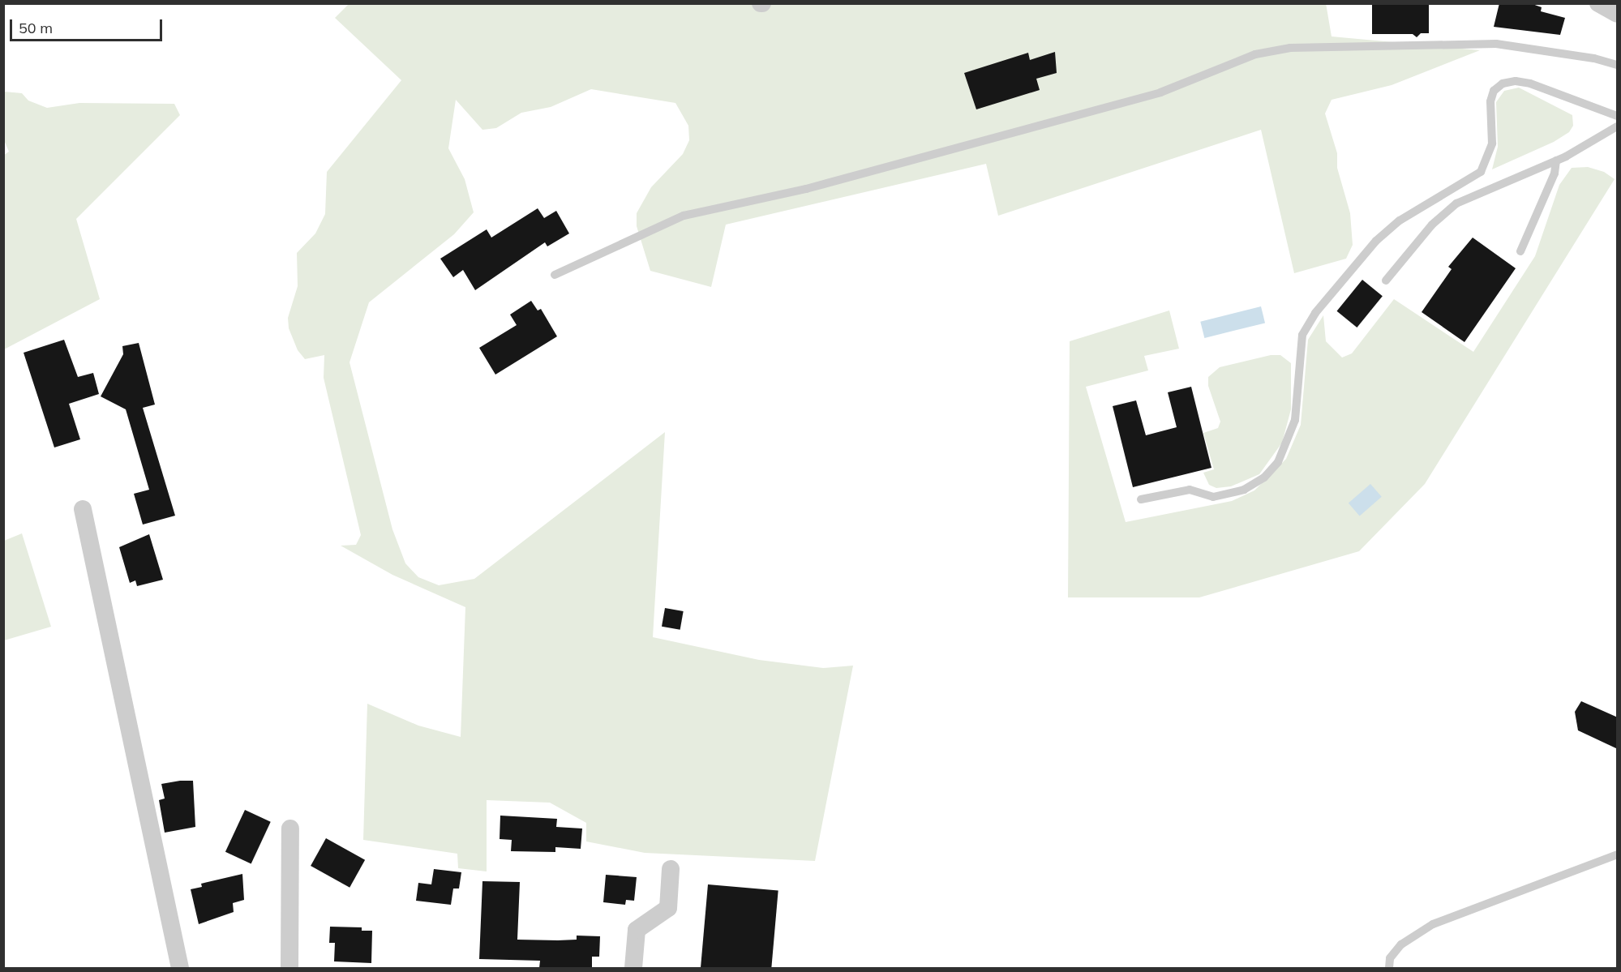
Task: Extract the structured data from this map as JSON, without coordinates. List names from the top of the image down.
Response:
{
  "scale_bar": "50 m"
}
